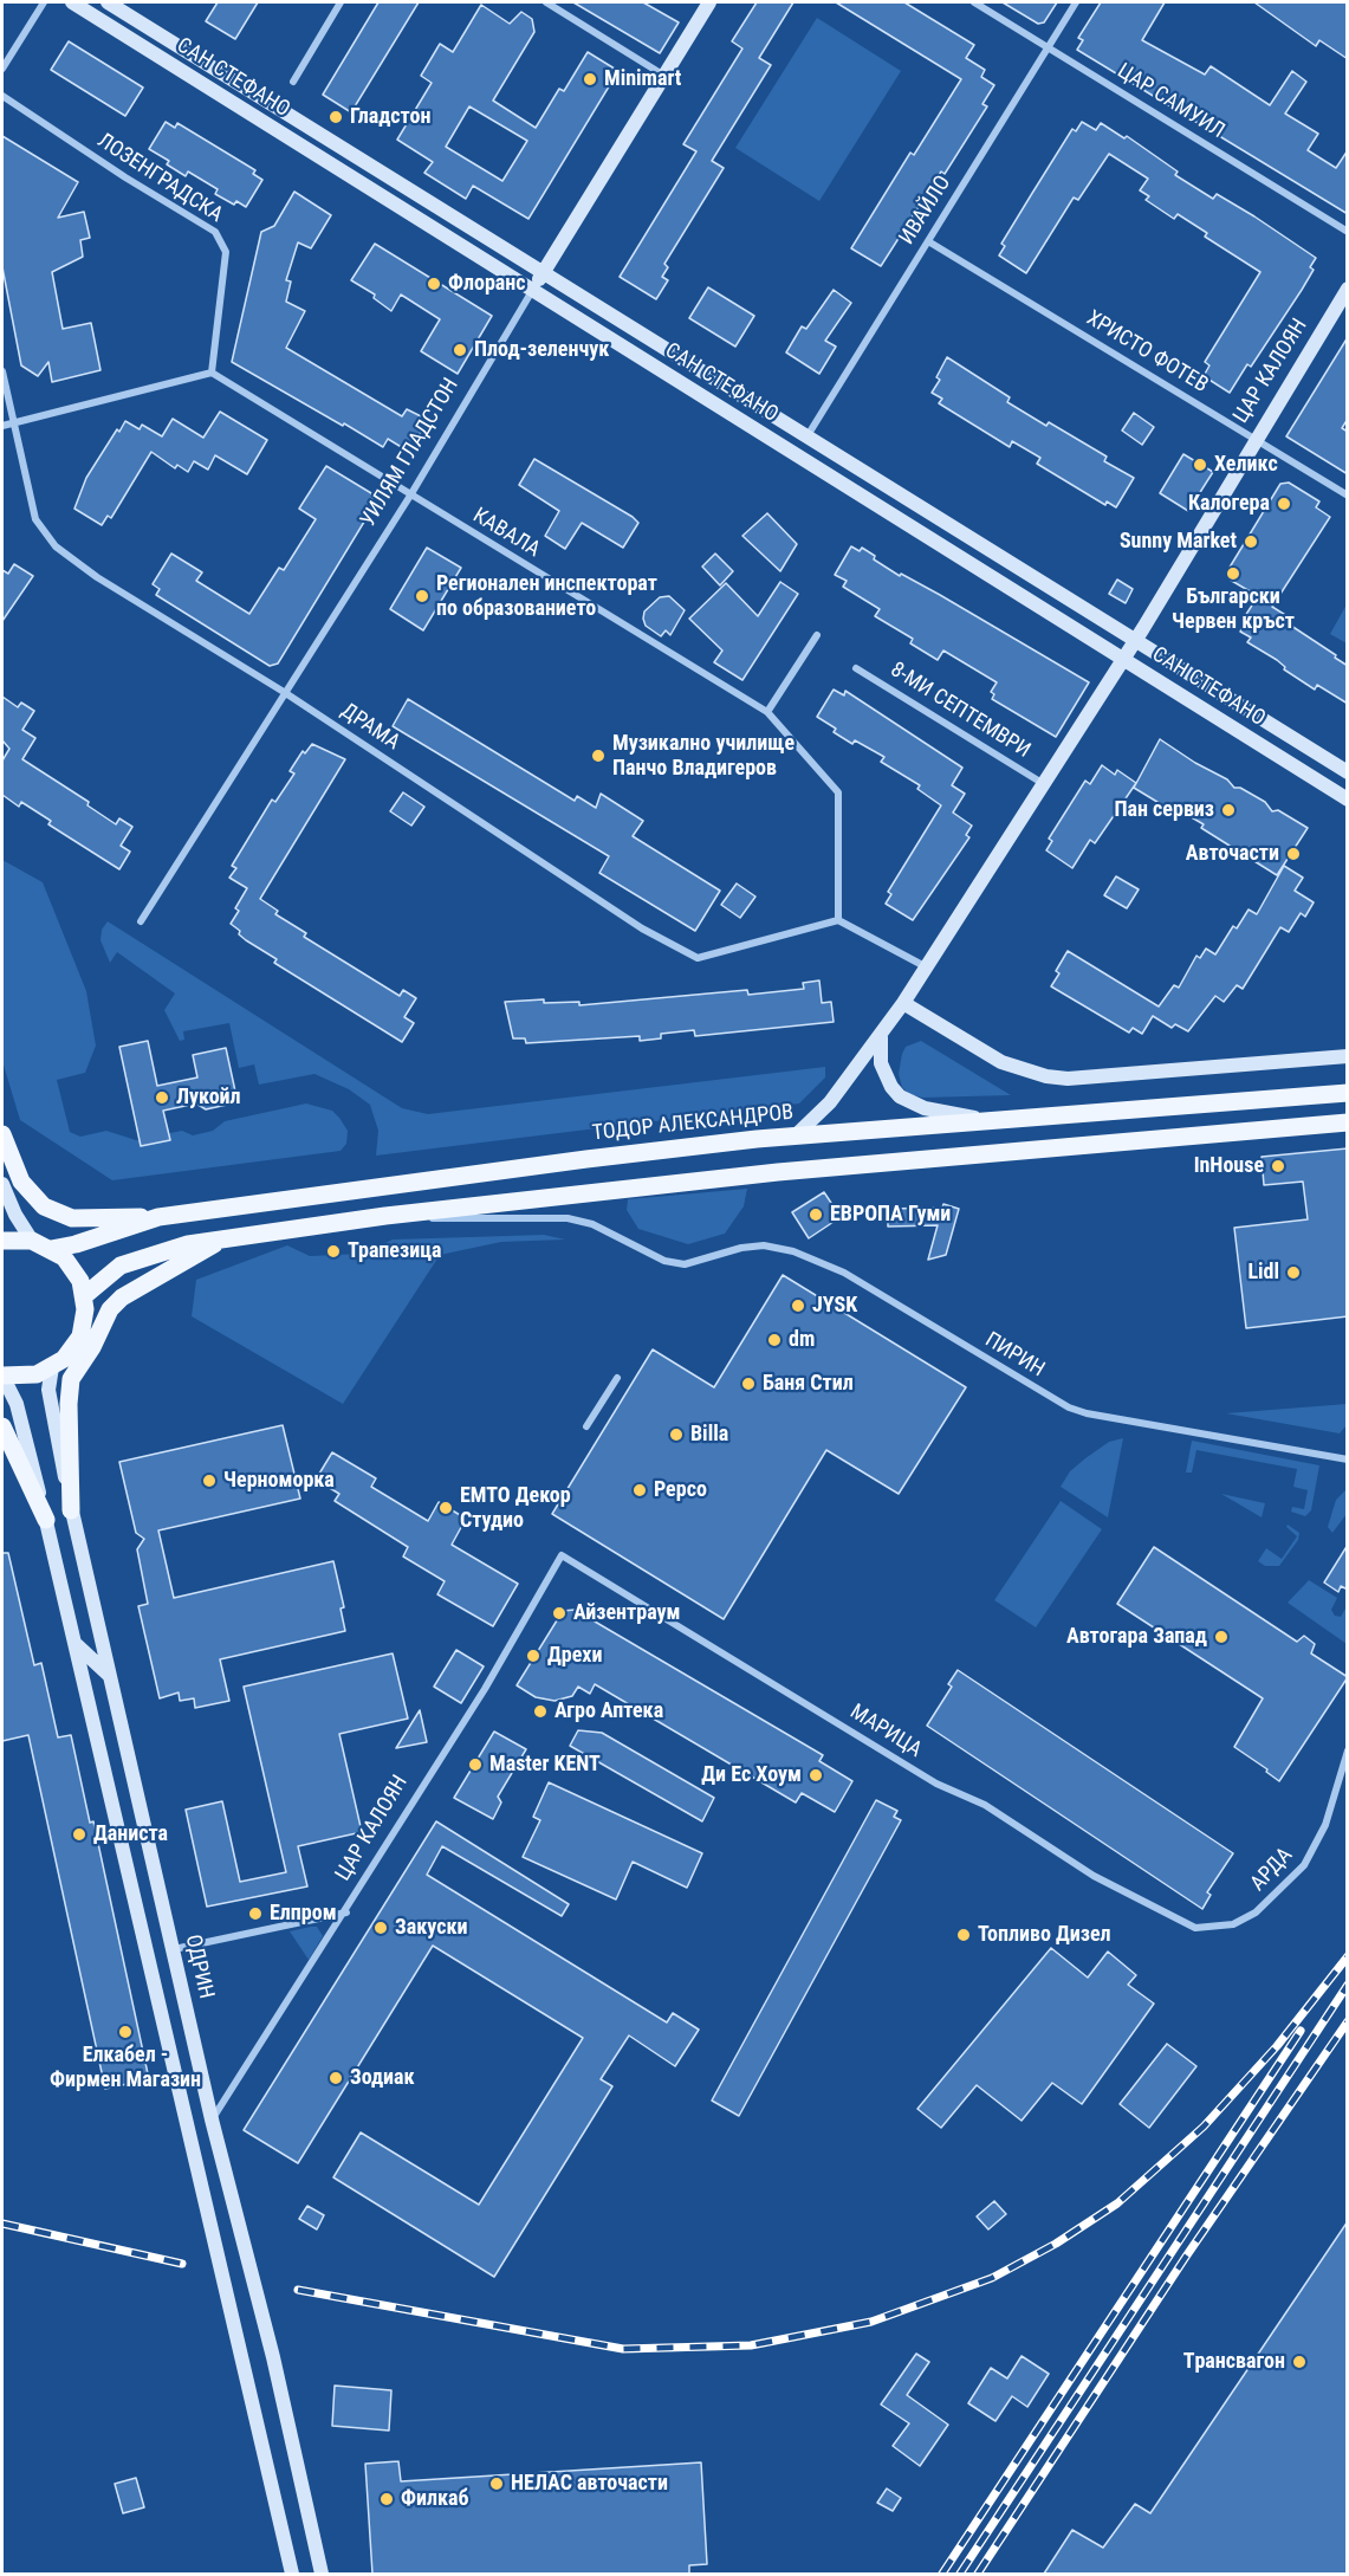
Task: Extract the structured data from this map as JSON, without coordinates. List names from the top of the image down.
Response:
{
  "streets": {
    "main road": [
      "САН СТЕФАНО",
      "ЦАР КАЛОЯН",
      "УИЛЯМ ГЛАДСТОН",
      "ТОДОР АЛЕКСАНДРОВ",
      "ОДРИН"
    ],
    "street": [
      "ЦАР САМУИЛ",
      "ЛОЗЕНГРАДСКА",
      "ИВАЙЛО",
      "ХРИСТО ФОТЕВ",
      "КАВАЛА",
      "8-МИ СЕПТЕМВРИ",
      "ДРАМА",
      "ПИРИН",
      "МАРИЦА",
      "АРДА"
    ]
  },
  "crossings": [
    ["САН СТЕФАНО", "ИВАЙЛО"],
    ["САН СТЕФАНО", "ЦАР КАЛОЯН"],
    ["САН СТЕФАНО", "УИЛЯМ ГЛАДСТОН"],
    ["ЦАР САМУИЛ", "ИВАЙЛО"],
    ["ЛОЗЕНГРАДСКА", "КАВАЛА"],
    ["ИВАЙЛО", "ХРИСТО ФОТЕВ"],
    ["ХРИСТО ФОТЕВ", "ЦАР КАЛОЯН"],
    ["ЦАР КАЛОЯН", "8-МИ СЕПТЕМВРИ"],
    ["ЦАР КАЛОЯН", "ТОДОР АЛЕКСАНДРОВ"],
    ["ЦАР КАЛОЯН", "МАРИЦА"],
    ["ЦАР КАЛОЯН", "ОДРИН"],
    ["УИЛЯМ ГЛАДСТОН", "КАВАЛА"],
    ["УИЛЯМ ГЛАДСТОН", "ДРАМА"],
    ["КАВАЛА", "ДРАМА"],
    ["МАРИЦА", "АРДА"]
  ],
  "places": [
    "Minimart",
    "Гладстон",
    "Флоранс",
    "Плод-зеленчук",
    "Хеликс",
    "Калогера",
    "Sunny Market",
    "Български Червен кръст",
    "Регионален инспекторат по образованието",
    "Музикално училище Панчо Владигеров",
    "Пан сервиз",
    "Авточасти",
    "Лукойл",
    "InHouse",
    "ЕВРОПА Гуми",
    "Трапезица",
    "Lidl",
    "JYSK",
    "dm",
    "Баня Стил",
    "Billa",
    "Черноморка",
    "Pepco",
    "ЕМТО Декор Студио",
    "Айзентраум",
    "Автогара Запад",
    "Дрехи",
    "Агро Аптека",
    "Master KENT",
    "Ди Ес Хоум",
    "Даниста",
    "Елпром",
    "Закуски",
    "Топливо Дизел",
    "Елкабел - Фирмен Магазин",
    "Зодиак",
    "Tрансвагон",
    "НЕЛАС авточасти",
    "Филкаб"
  ]
}
